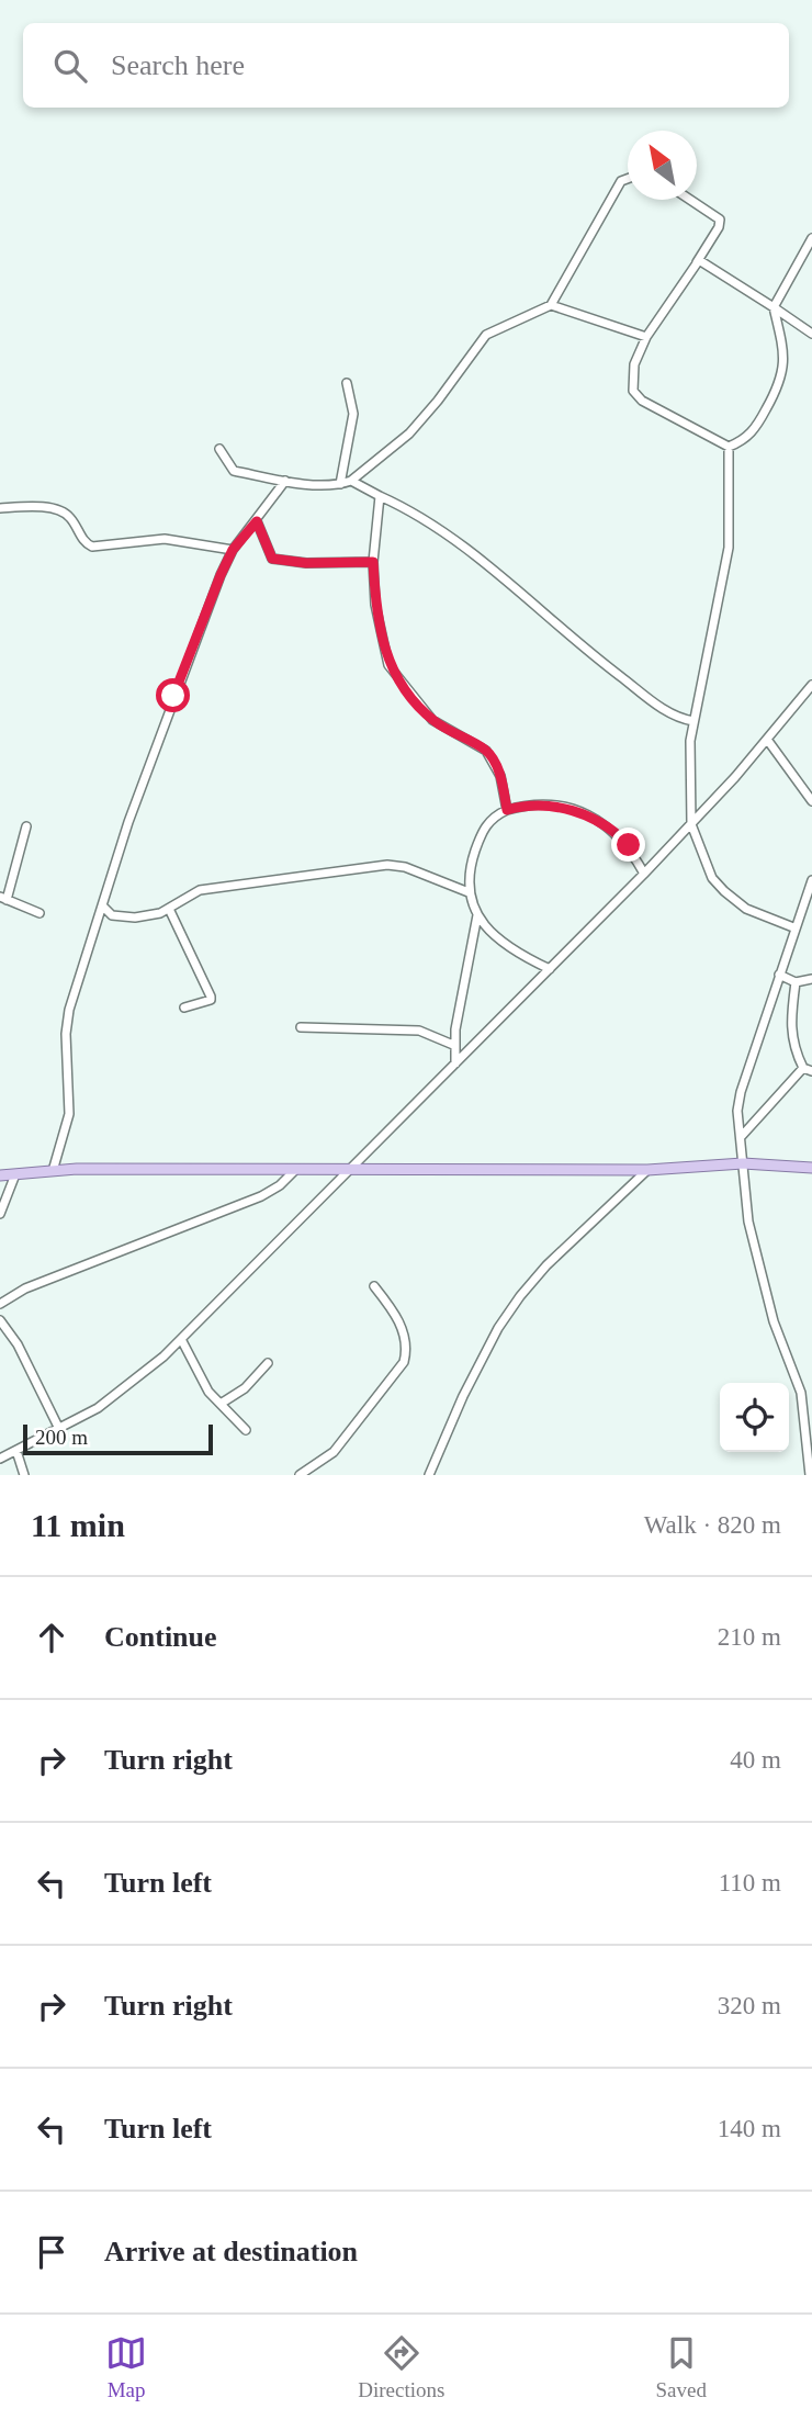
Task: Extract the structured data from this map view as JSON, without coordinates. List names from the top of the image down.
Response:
{
  "scale_bar": "200 m",
  "north": "top left",
  "page": {
    "search": "Search here",
    "scale": "200 m",
    "heading": ["11 min", "Walk · 820 m"],
    "list": [
      ["Continue", "210 m"],
      ["Turn right", "40 m"],
      ["Turn left", "110 m"],
      ["Turn right", "320 m"],
      ["Turn left", "140 m"],
      "Arrive at destination"
    ],
    "nav": ["Map", "Directions", "Saved"]
  }
}
